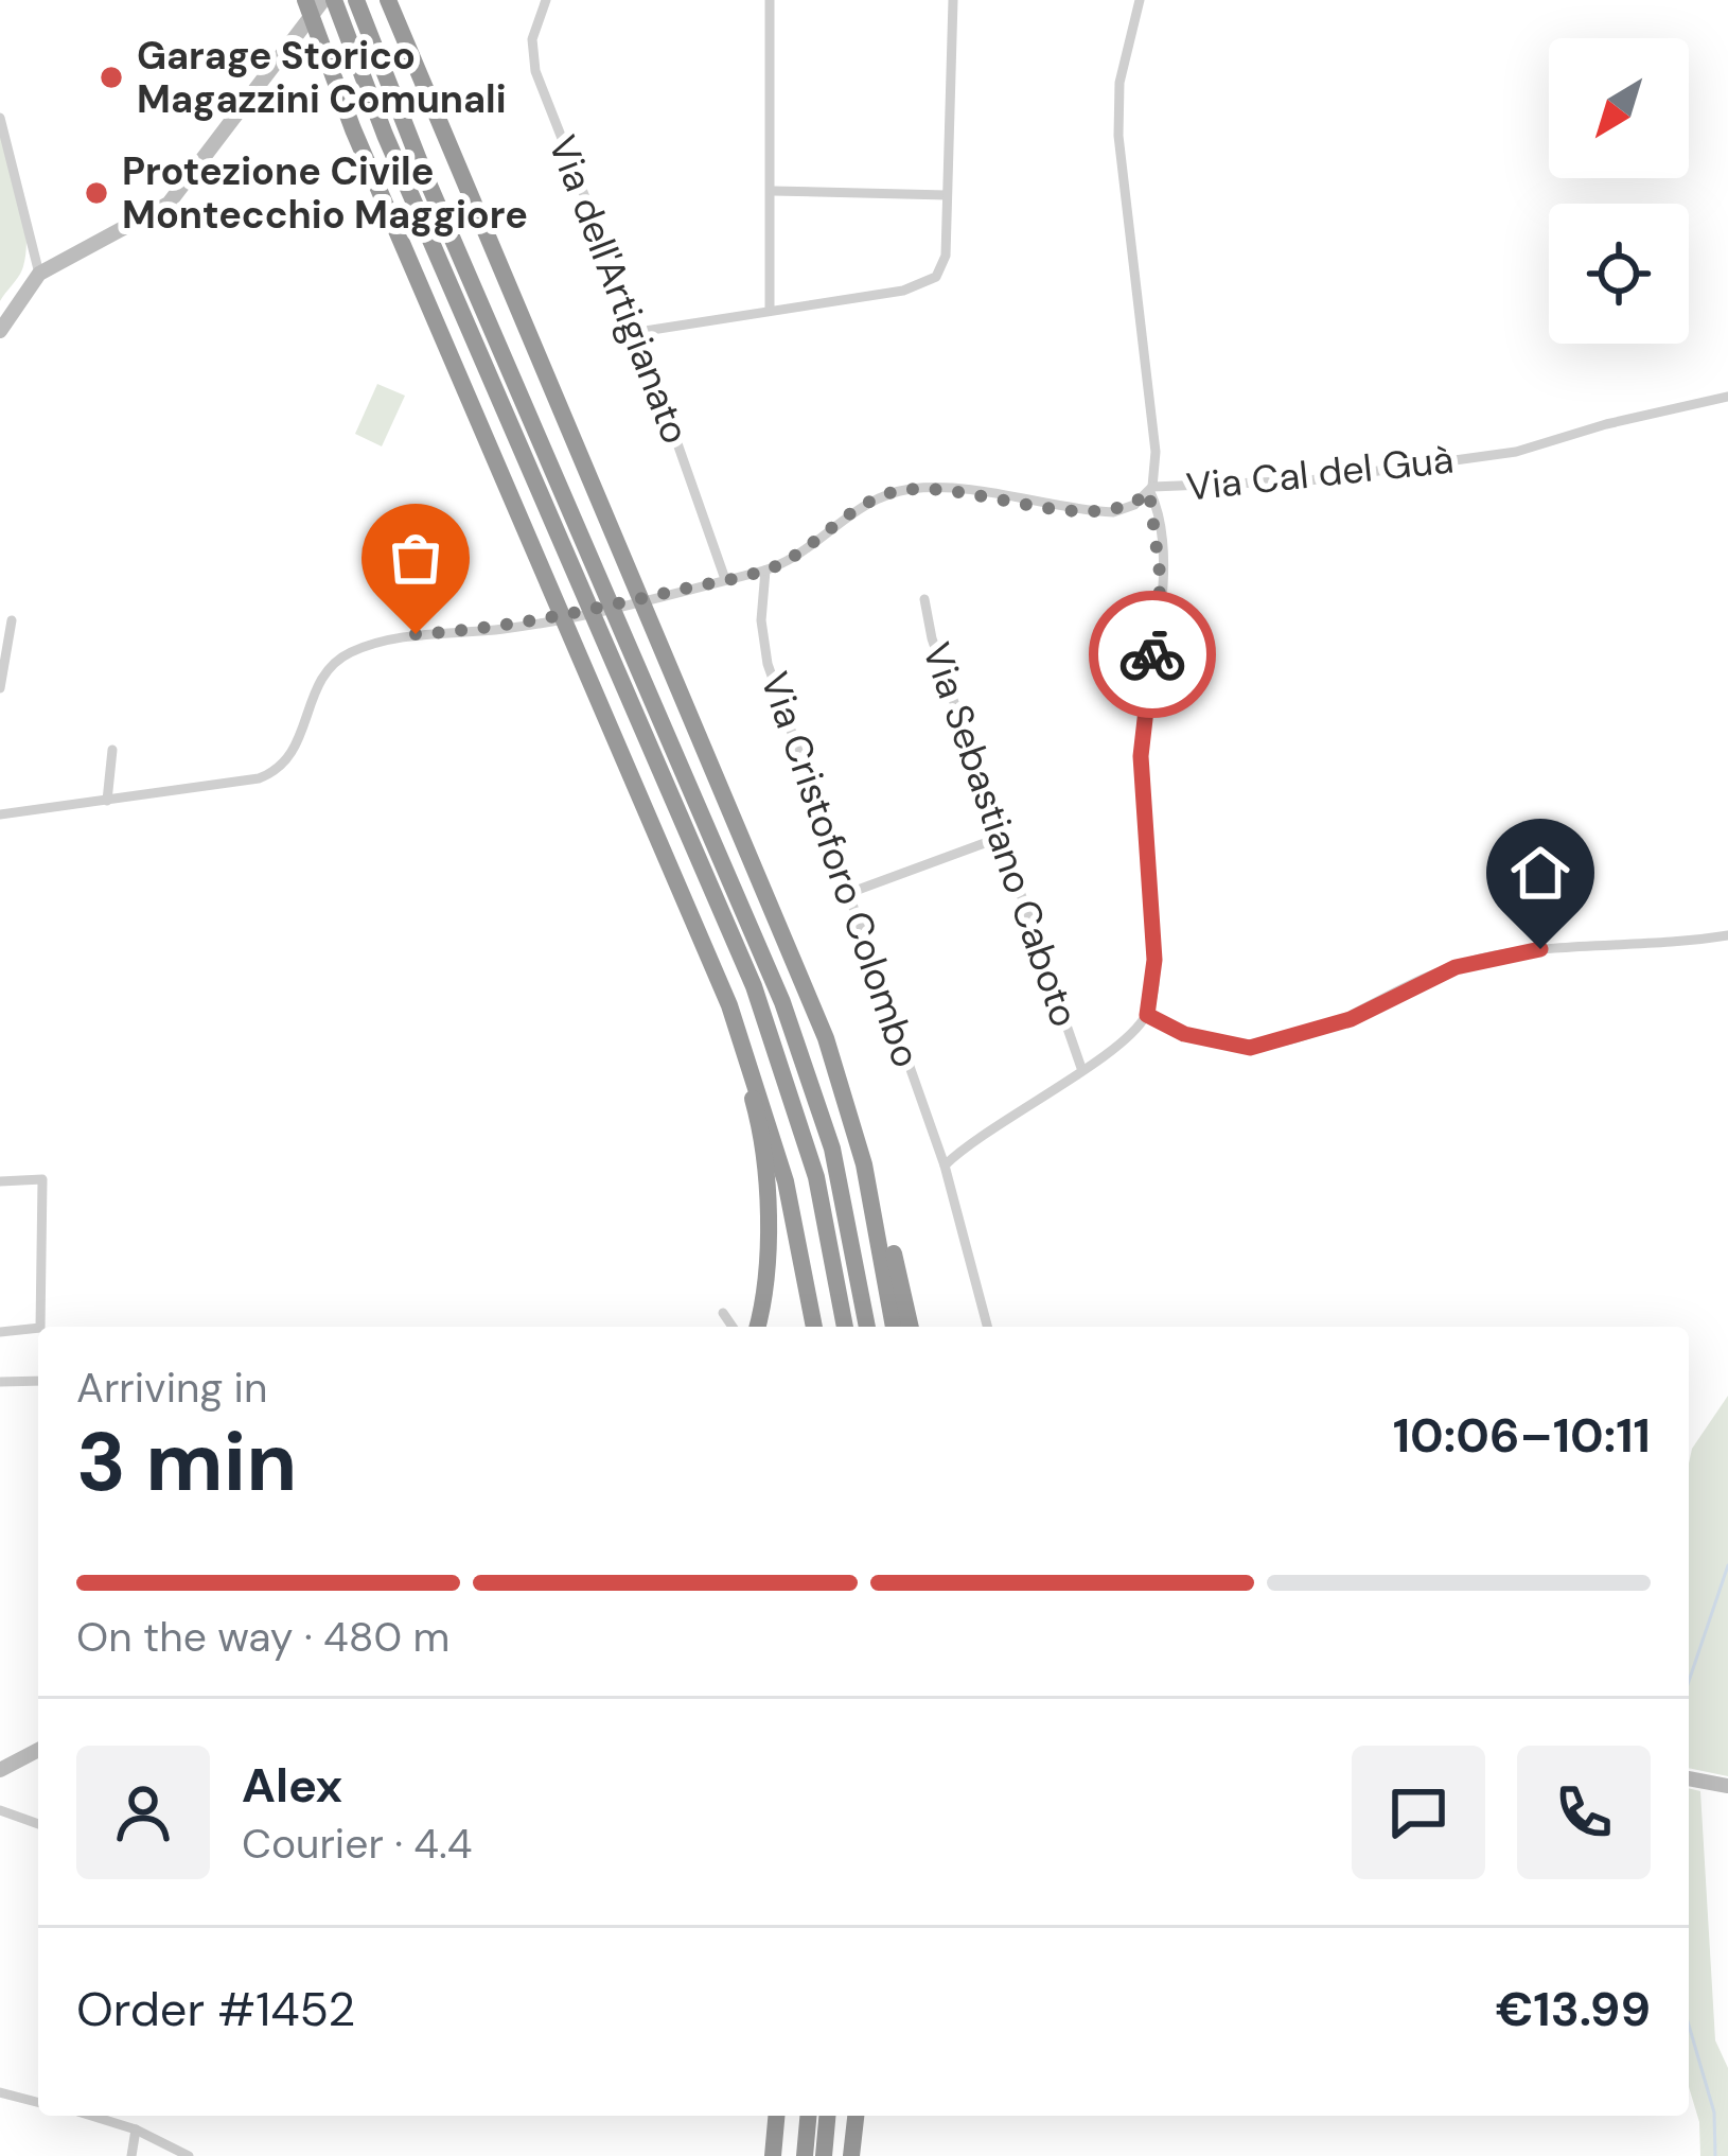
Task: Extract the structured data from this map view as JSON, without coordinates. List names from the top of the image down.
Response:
{
  "streets": {
    "street": [
      "Via dell'Artigianato",
      "Via Cal del Guà",
      "Via Sebastiano Caboto",
      "Via Cristoforo Colombo"
    ]
  },
  "crossings": [
    ["Via dell'Artigianato", "Via Cal del Guà"],
    ["Via Cal del Guà", "Via Cristoforo Colombo"]
  ],
  "places": ["Garage Storico Magazzini Comunali", "Protezione Civile Montecchio Maggiore"],
  "north": "bottom left",
  "page": {
    "heading": ["3 min", "Arriving in", "10:06–10:11"],
    "panel": [
      "Alex",
      "Courier · 4.4",
      "Order #1452",
      "€13.99"
    ],
    "bar": "On the way · 480 m"
  }
}
